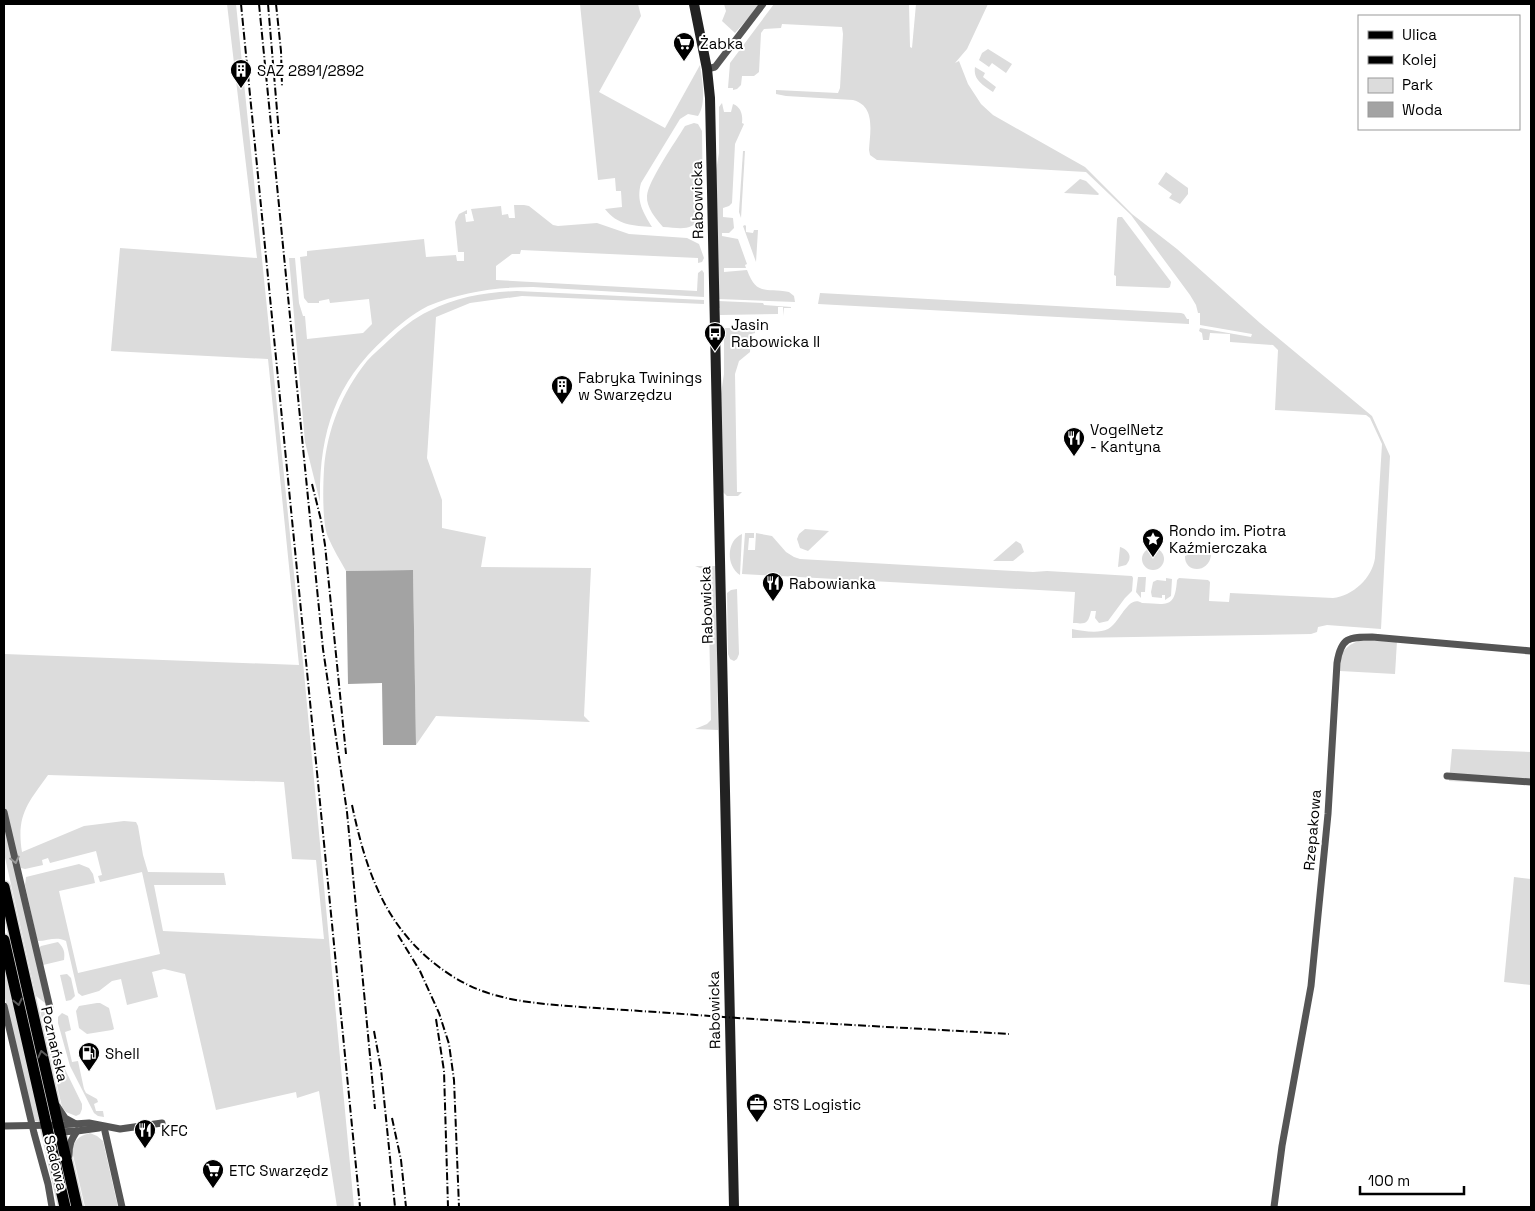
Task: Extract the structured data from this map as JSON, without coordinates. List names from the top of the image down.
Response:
{
  "streets": {
    "main road": ["Poznańska"],
    "street": ["Rabowicka", "Rzepakowa", "Sadowa"]
  },
  "places": {
    "supermarket": ["Żabka", "ETC Swarzędz"],
    "building": ["SAZ 2891/2892", "Fabryka Twinings w Swarzędzu"],
    "bus stop": ["Jasin Rabowicka II"],
    "restaurant": ["VogelNetz - Kantyna", "Rabowianka", "KFC"],
    "place": ["Rondo im. Piotra Kaźmierczaka"],
    "fuel station": ["Shell"],
    "office": ["STS Logistic"]
  },
  "legend": [
    "Ulica",
    "Kolej",
    "Park",
    "Woda"
  ],
  "scale_bar": "100 m"
}
